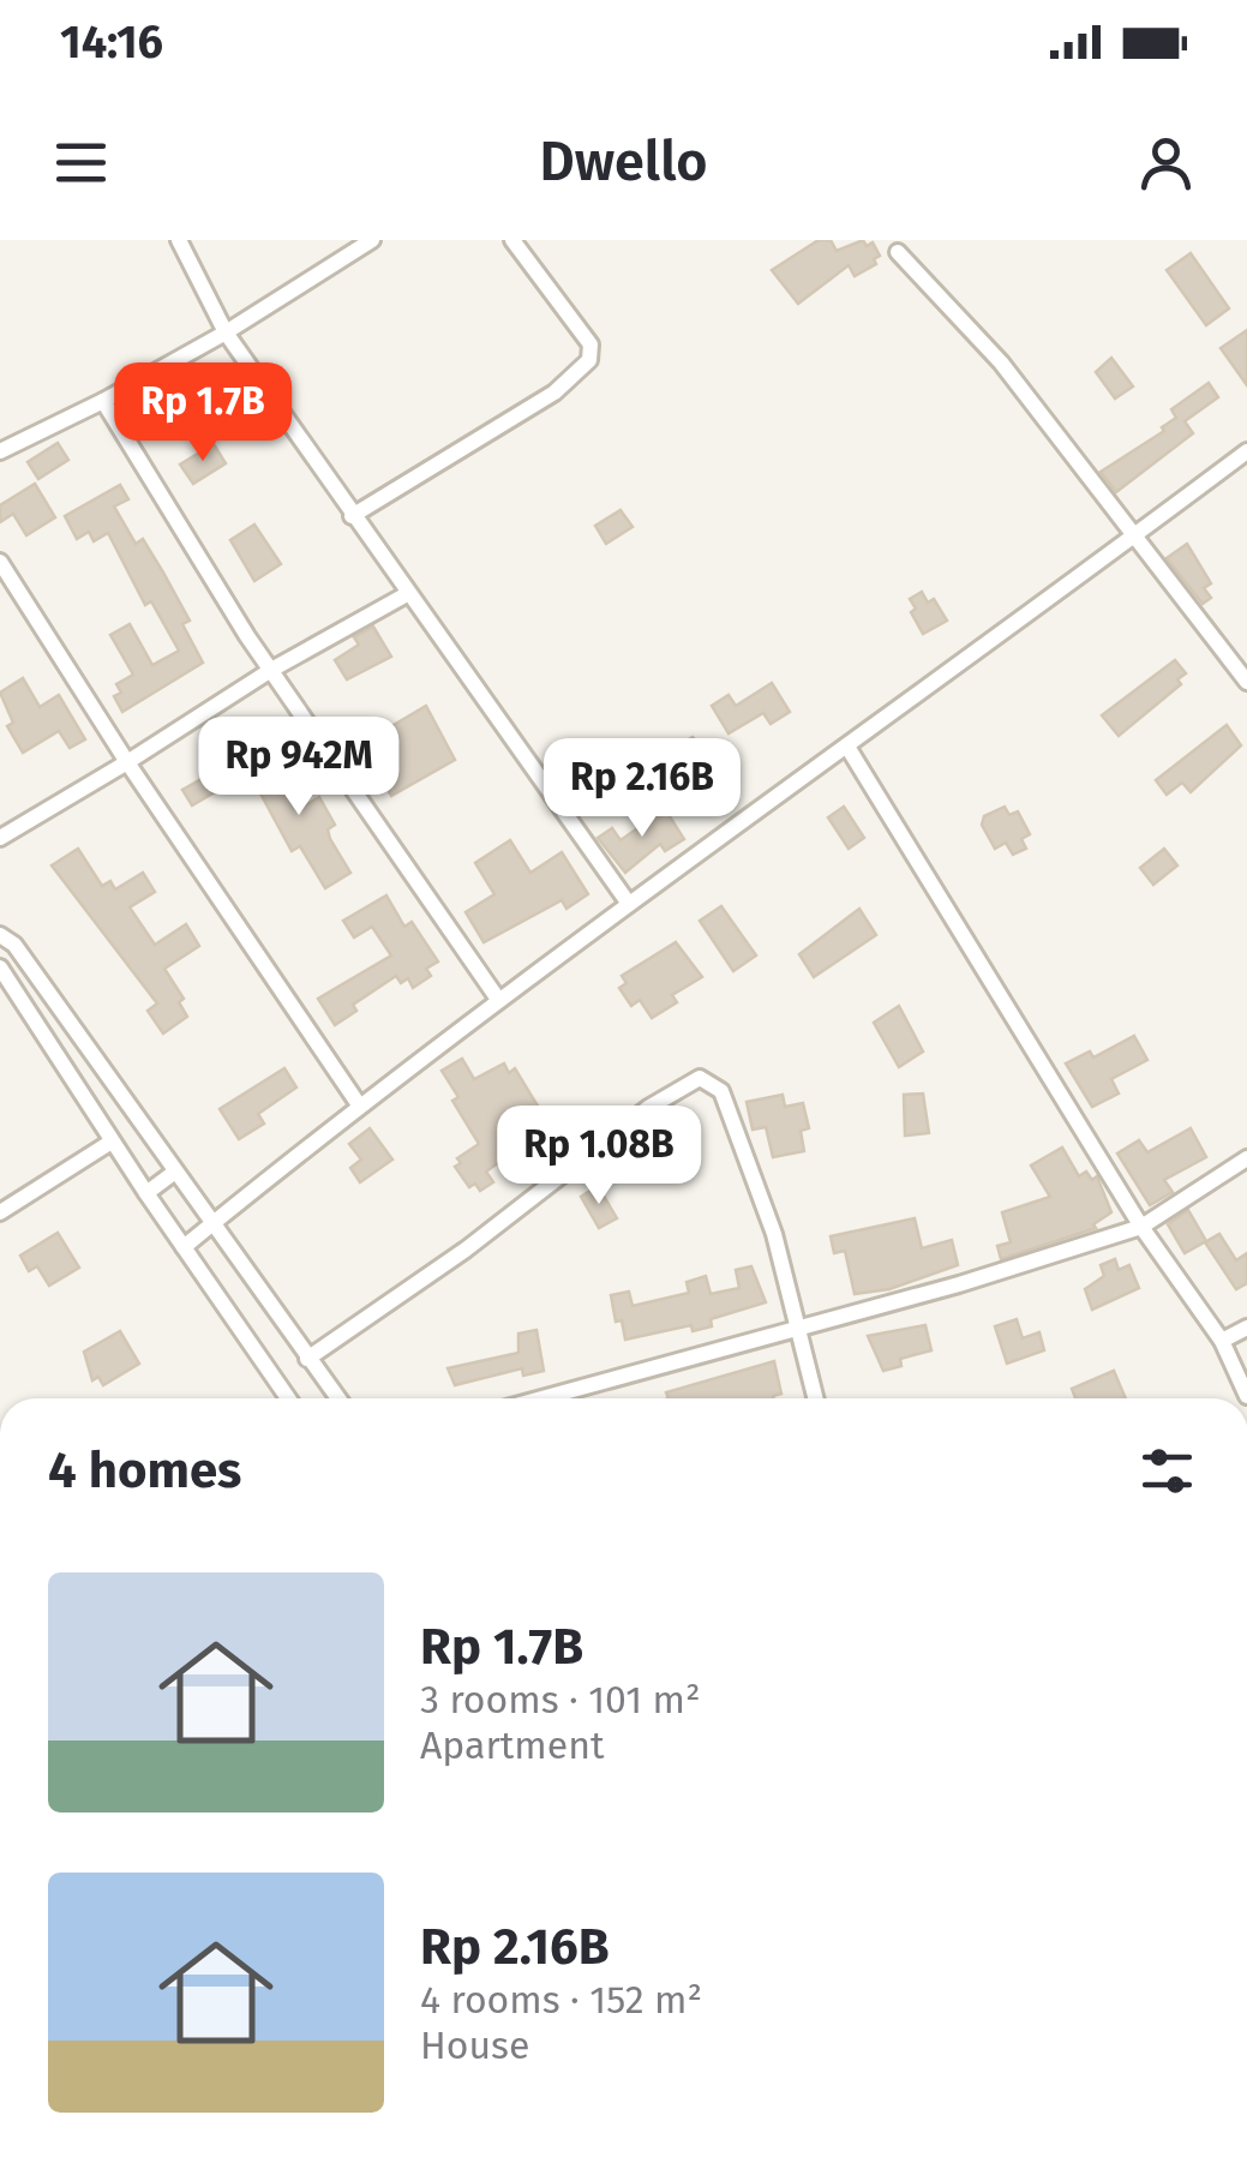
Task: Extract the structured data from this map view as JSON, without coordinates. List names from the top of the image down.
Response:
{
  "page": {
    "status": "14:16",
    "header": "Dwello",
    "price": [
      "Rp 1.7B",
      "Rp 942M",
      "Rp 2.16B",
      "Rp 1.08B"
    ],
    "heading": "4 homes",
    "list": [
      {
        "name": "Rp 1.7B",
        "note": "3 rooms · 101 m² · Apartment"
      },
      {
        "name": "Rp 2.16B",
        "note": "4 rooms · 152 m² · House"
      }
    ]
  }
}
